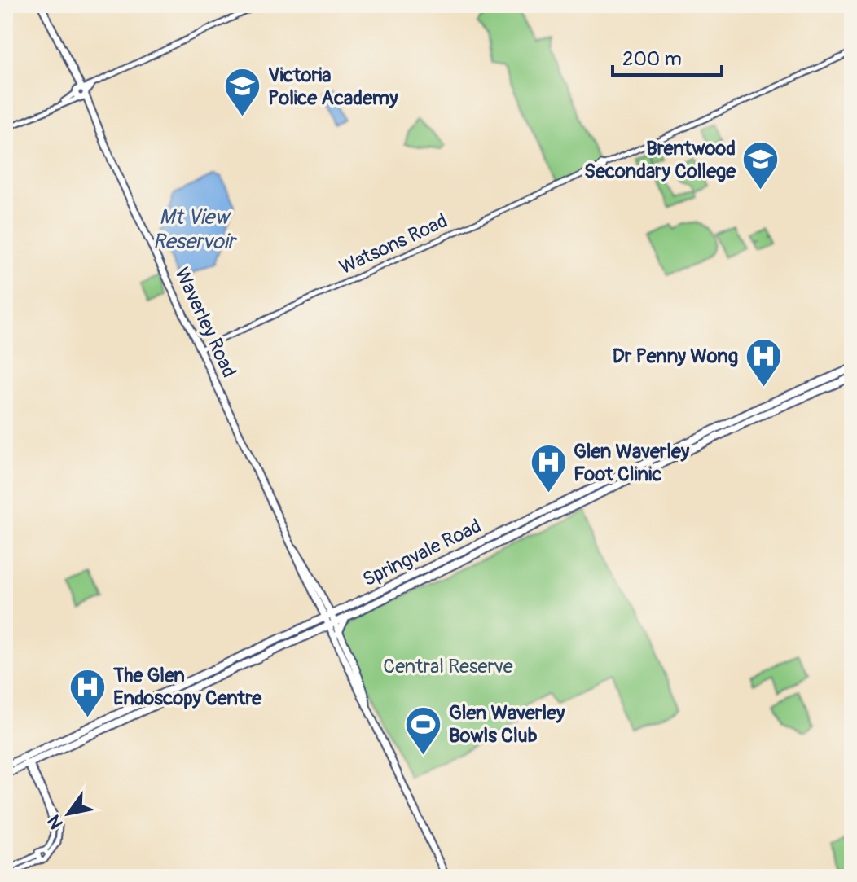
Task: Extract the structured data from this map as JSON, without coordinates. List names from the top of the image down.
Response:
{
  "streets": {
    "highway": ["Springvale Road"],
    "main road": ["Waverley Road"],
    "street": ["Watsons Road"]
  },
  "crossings": [
    ["Watsons Road", "Waverley Road"],
    ["Waverley Road", "Springvale Road"]
  ],
  "water": ["Mt View Reservoir"],
  "parks": ["Central Reserve"],
  "places": {
    "school or university": ["Victoria Police Academy", "Brentwood Secondary College"],
    "hospital": ["Dr Penny Wong", "Glen Waverley Foot Clinic", "The Glen Endoscopy Centre"],
    "sports": ["Glen Waverley Bowls Club"]
  },
  "scale_bar": "200 m",
  "north": "bottom left"
}
